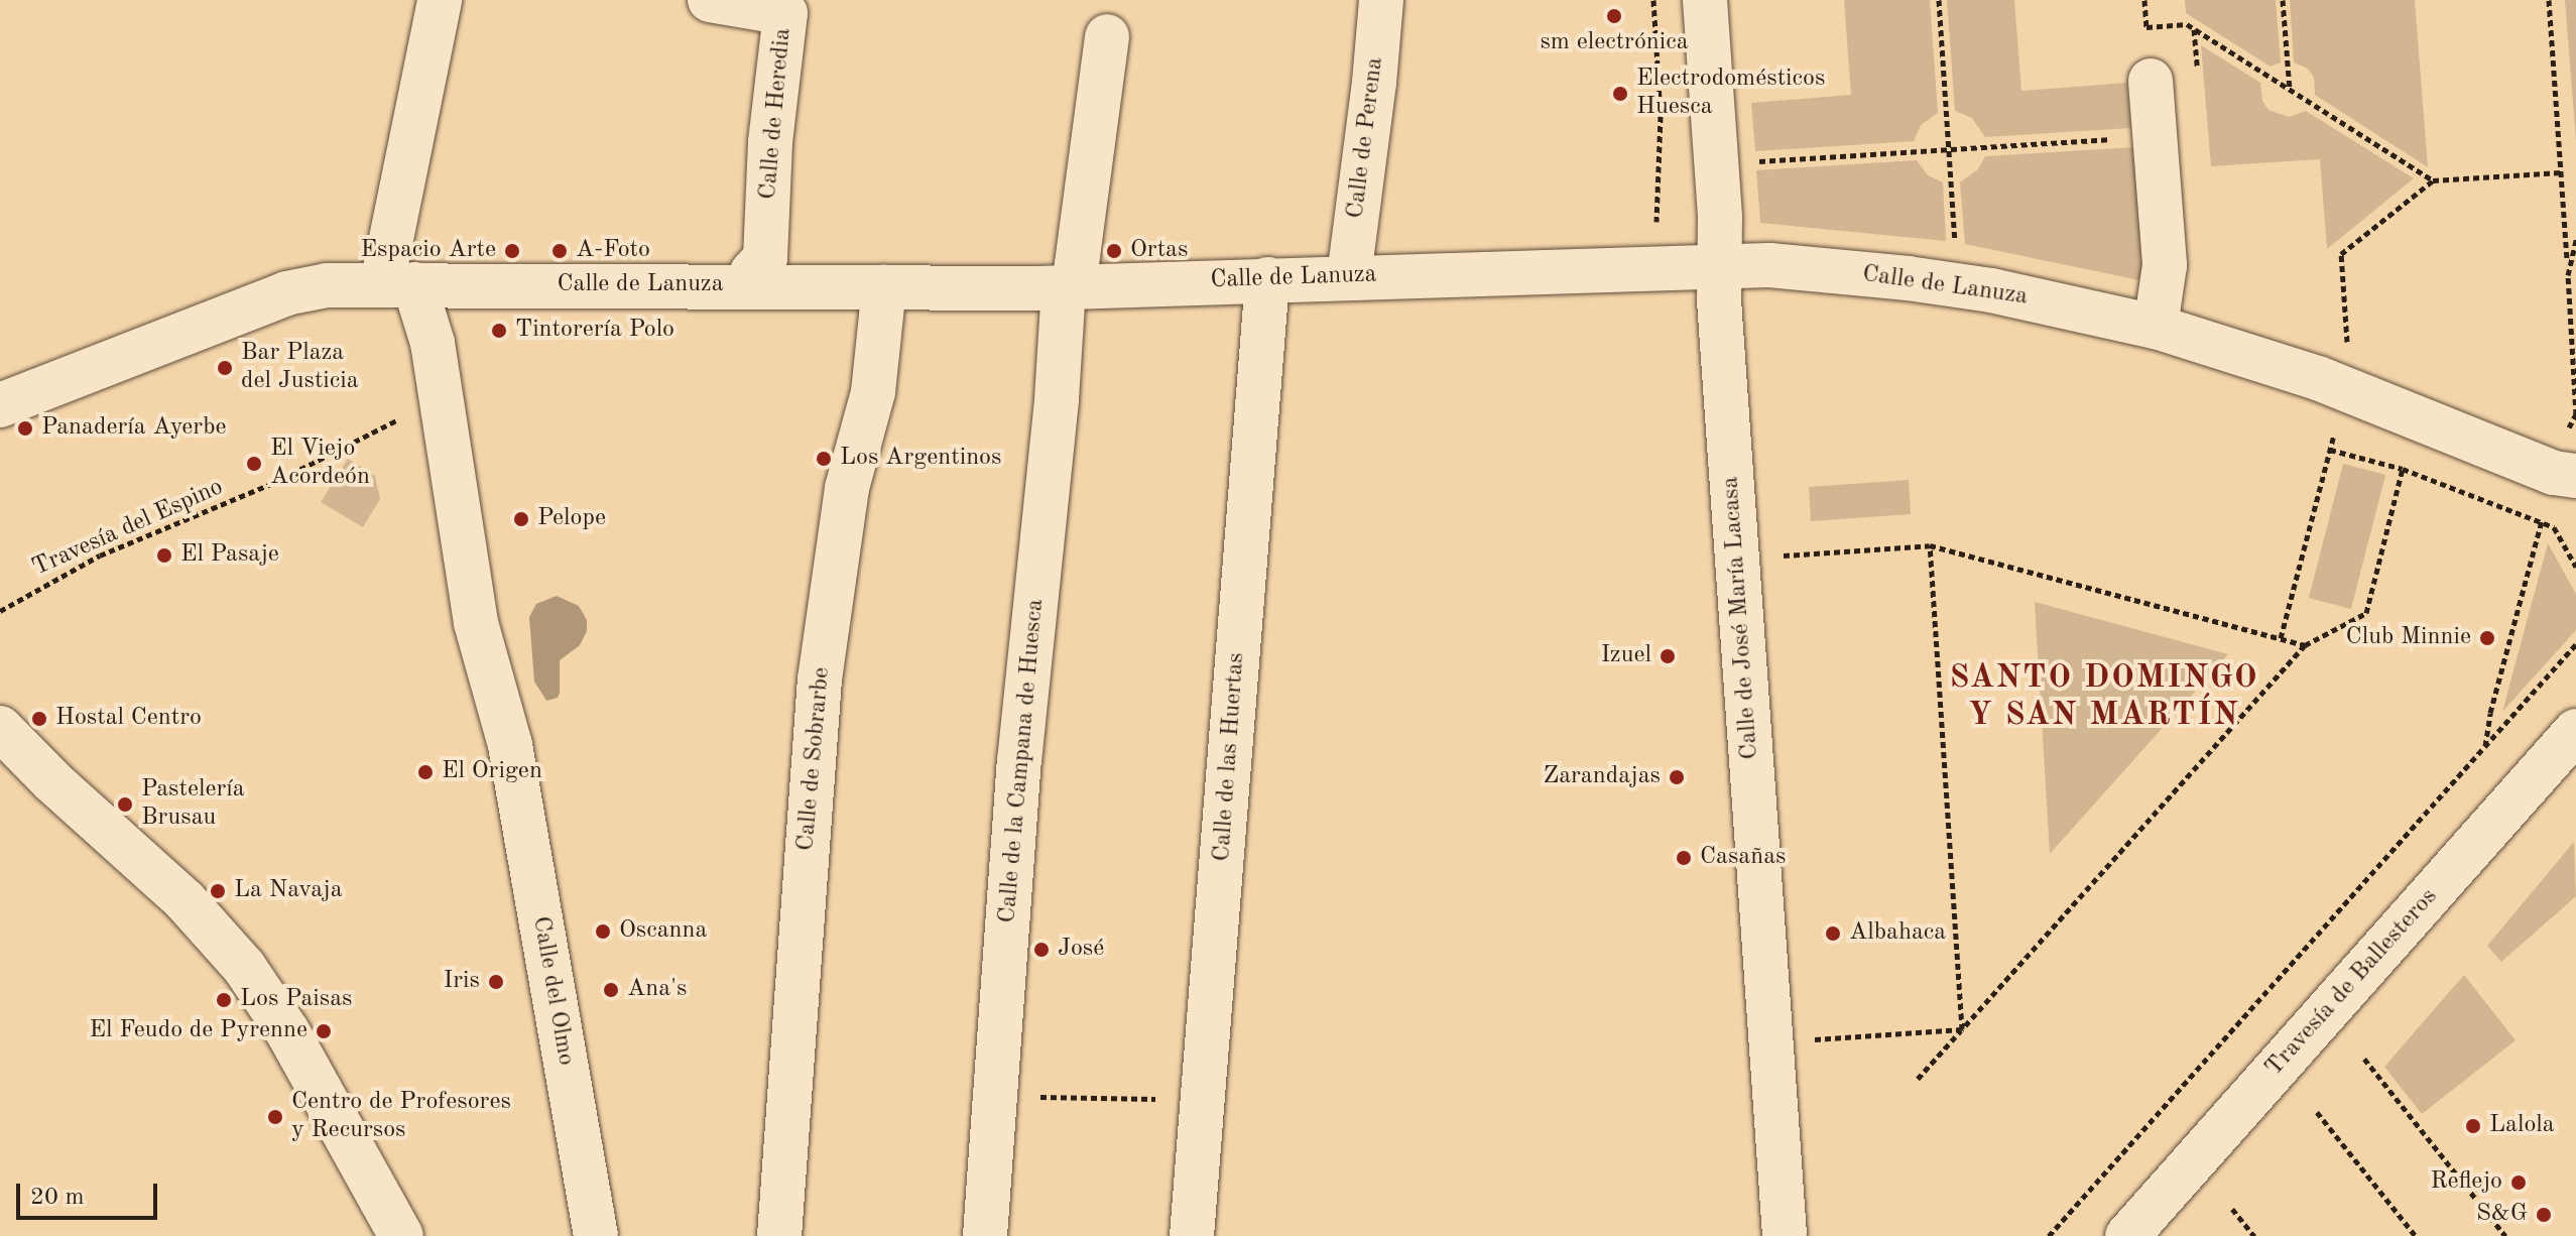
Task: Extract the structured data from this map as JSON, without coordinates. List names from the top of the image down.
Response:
{
  "streets": {
    "street": [
      "Calle de Heredia",
      "Calle de Perena",
      "Calle de Lanuza",
      "Calle de José María Lacasa",
      "Calle de las Huertas",
      "Calle de Sobrarbe",
      "Calle de la Campana de Huesca",
      "Travesía de Ballesteros",
      "Calle del Olmo"
    ],
    "path": ["Travesía del Espino"]
  },
  "crossings": [
    ["Calle de Heredia", "Calle de Lanuza"],
    ["Calle de Perena", "Calle de Lanuza"],
    ["Calle de Lanuza", "Calle de José María Lacasa"],
    ["Calle de Lanuza", "Calle de las Huertas"],
    ["Calle de Lanuza", "Calle de Sobrarbe"],
    ["Calle de Lanuza", "Calle de la Campana de Huesca"],
    ["Calle de Lanuza", "Calle del Olmo"]
  ],
  "districts": ["SANTO DOMINGO Y SAN MARTÍN"],
  "places": [
    "sm electrónica",
    "Electrodomésticos Huesca",
    "Espacio Arte",
    "A-Foto",
    "Ortas",
    "Tintorería Polo",
    "Bar Plaza del Justicia",
    "Panadería Ayerbe",
    "Los Argentinos",
    "El Viejo Acordeón",
    "Pelope",
    "El Pasaje",
    "Club Minnie",
    "Izuel",
    "Hostal Centro",
    "El Origen",
    "Zarandajas",
    "Pastelería Brusau",
    "Casañas",
    "La Navaja",
    "Oscanna",
    "Albahaca",
    "José",
    "Iris",
    "Ana's",
    "Los Paisas",
    "El Feudo de Pyrenne",
    "Centro de Profesores y Recursos",
    "Lalola",
    "Reflejo",
    "S&G"
  ],
  "scale_bar": "20 m"
}
